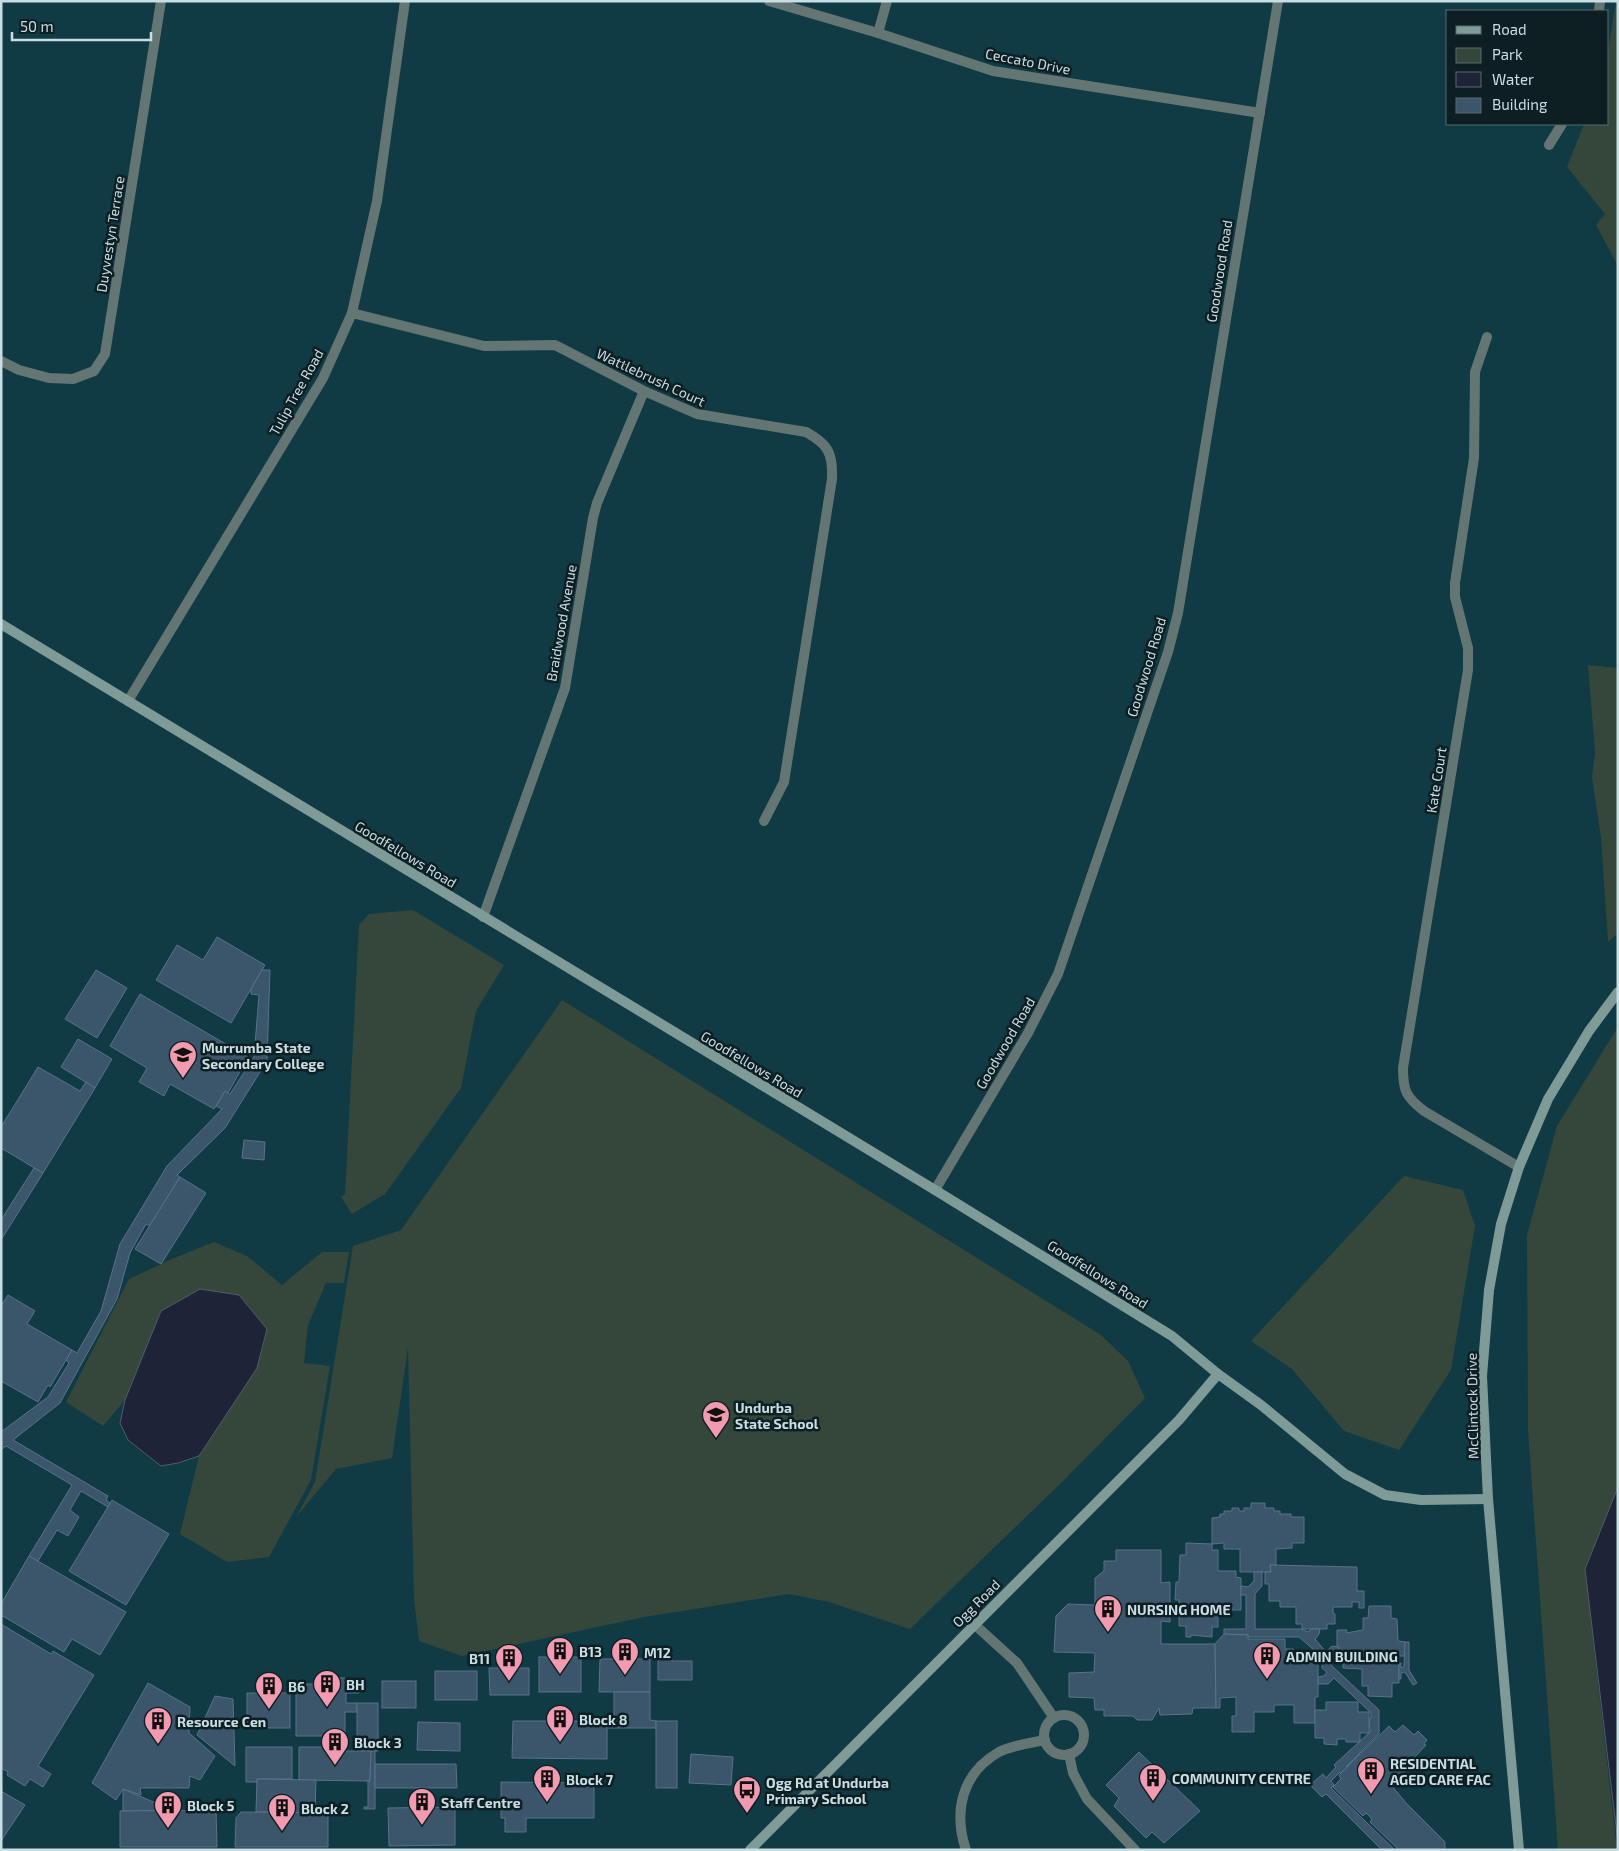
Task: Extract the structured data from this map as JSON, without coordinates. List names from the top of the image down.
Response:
{
  "streets": {
    "street": [
      "Ceccato Drive",
      "Duyvestyn Terrace",
      "Goodwood Road",
      "Wattlebrush Court",
      "Tulip Tree Road",
      "Braidwood Avenue",
      "Kate Court",
      "Goodfellows Road",
      "McClintock Drive",
      "Ogg Road"
    ]
  },
  "crossings": [
    ["Ceccato Drive", "Goodwood Road"],
    ["Goodwood Road", "Goodfellows Road"],
    ["Wattlebrush Court", "Tulip Tree Road"],
    ["Wattlebrush Court", "Braidwood Avenue"],
    ["Tulip Tree Road", "Goodfellows Road"],
    ["Braidwood Avenue", "Goodfellows Road"],
    ["Kate Court", "McClintock Drive"],
    ["Goodfellows Road", "McClintock Drive"],
    ["Goodfellows Road", "Ogg Road"]
  ],
  "places": {
    "school or university": ["Murrumba State Secondary College", "Undurba State School"],
    "building": [
      "NURSING HOME",
      "B13",
      "M12",
      "ADMIN BUILDING",
      "B11",
      "BH",
      "B6",
      "Block 8",
      "Resource Cen",
      "Block 3",
      "RESIDENTIAL AGED CARE FAC",
      "COMMUNITY CENTRE",
      "Block 7",
      "Staff Centre",
      "Block 5",
      "Block 2"
    ],
    "bus stop": ["Ogg Rd at Undurba Primary School"]
  },
  "legend": [
    "Road",
    "Park",
    "Water",
    "Building"
  ],
  "scale_bar": "50 m"
}
